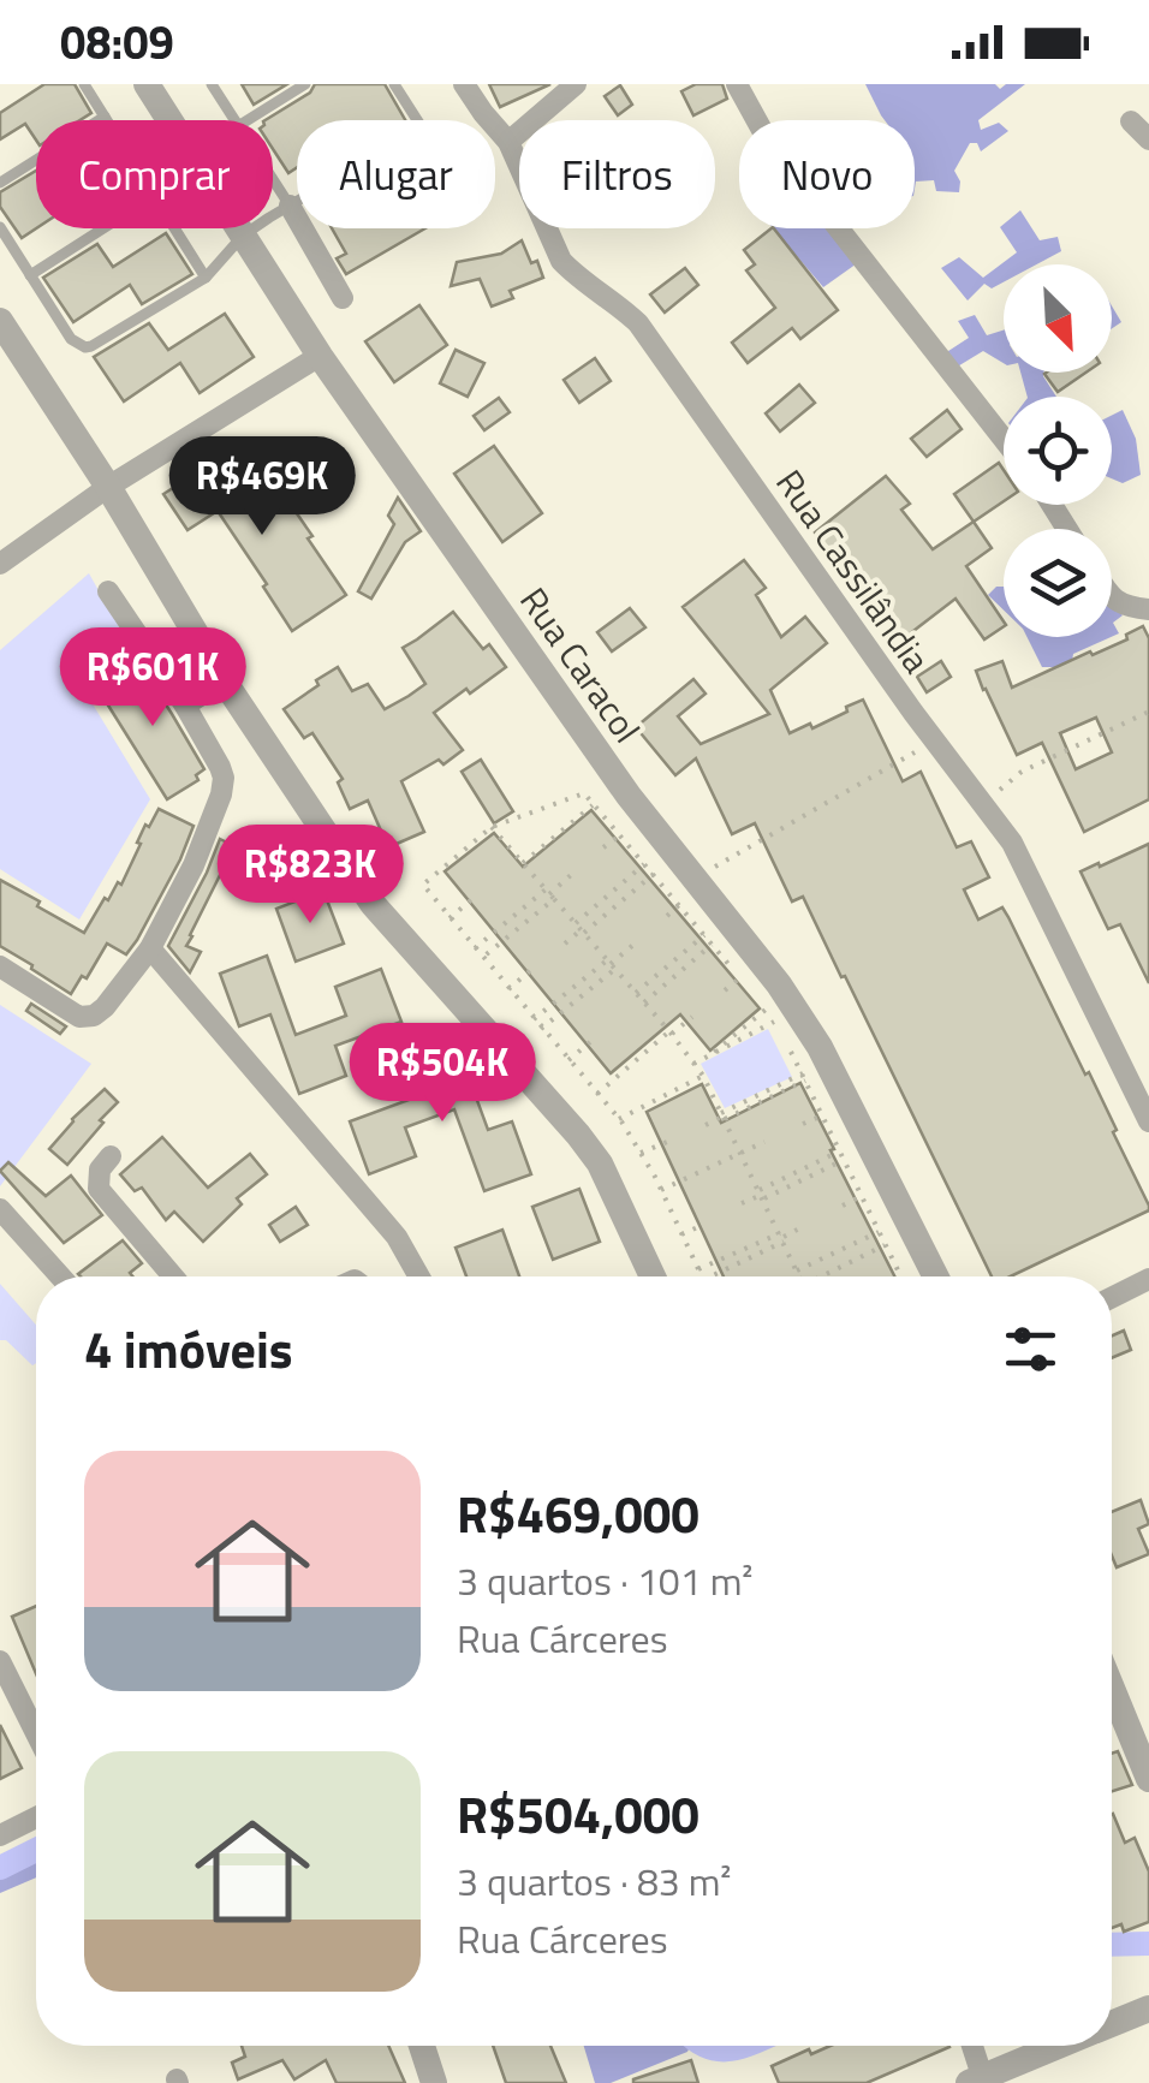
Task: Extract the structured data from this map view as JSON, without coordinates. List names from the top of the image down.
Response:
{
  "streets": {
    "street": ["Rua Cassilândia", "Rua Caracol"]
  },
  "north": "bottom right",
  "page": {
    "status": "08:09",
    "chip": [
      "Comprar",
      "Alugar",
      "Filtros",
      "Novo"
    ],
    "price": [
      "R$469K",
      "R$601K",
      "R$823K",
      "R$504K"
    ],
    "heading": "4 imóveis",
    "list": [
      {
        "name": "R$469,000",
        "note": "3 quartos · 101 m² · Rua Cárceres"
      },
      {
        "name": "R$504,000",
        "note": "3 quartos · 83 m² · Rua Cárceres"
      }
    ]
  }
}
